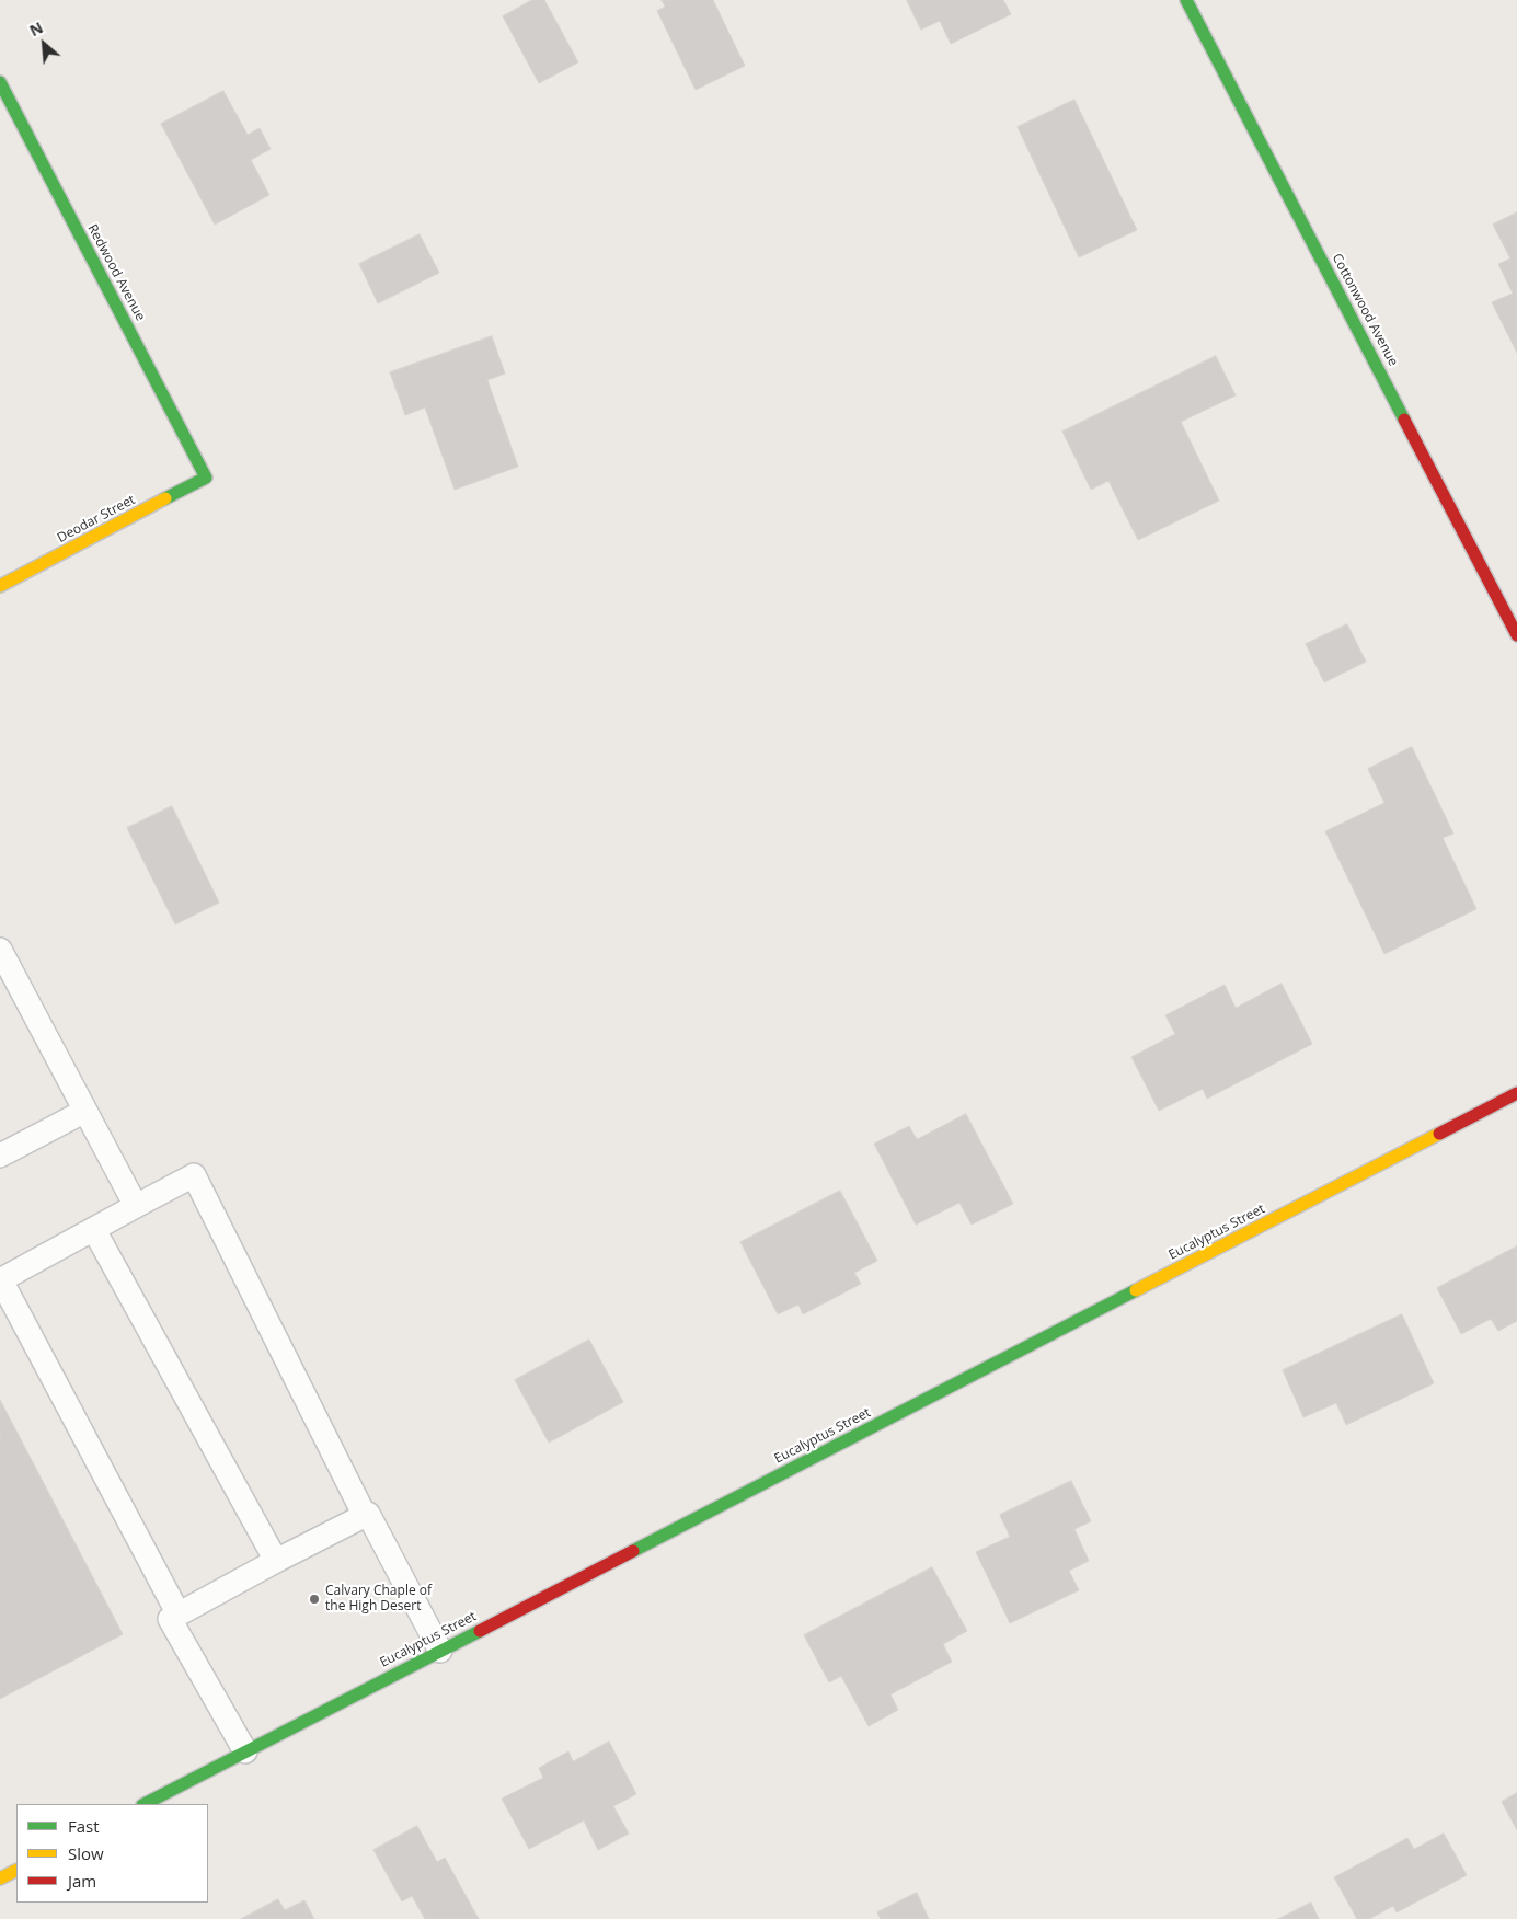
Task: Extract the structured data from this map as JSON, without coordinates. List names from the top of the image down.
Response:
{
  "streets": {
    "main road": [
      "Redwood Avenue",
      "Cottonwood Avenue",
      "Deodar Street",
      "Eucalyptus Street"
    ]
  },
  "crossings": [
    ["Redwood Avenue", "Deodar Street"]
  ],
  "places": ["Calvary Chaple of the High Desert"],
  "legend": ["Fast", "Slow", "Jam"],
  "north": "top left"
}
